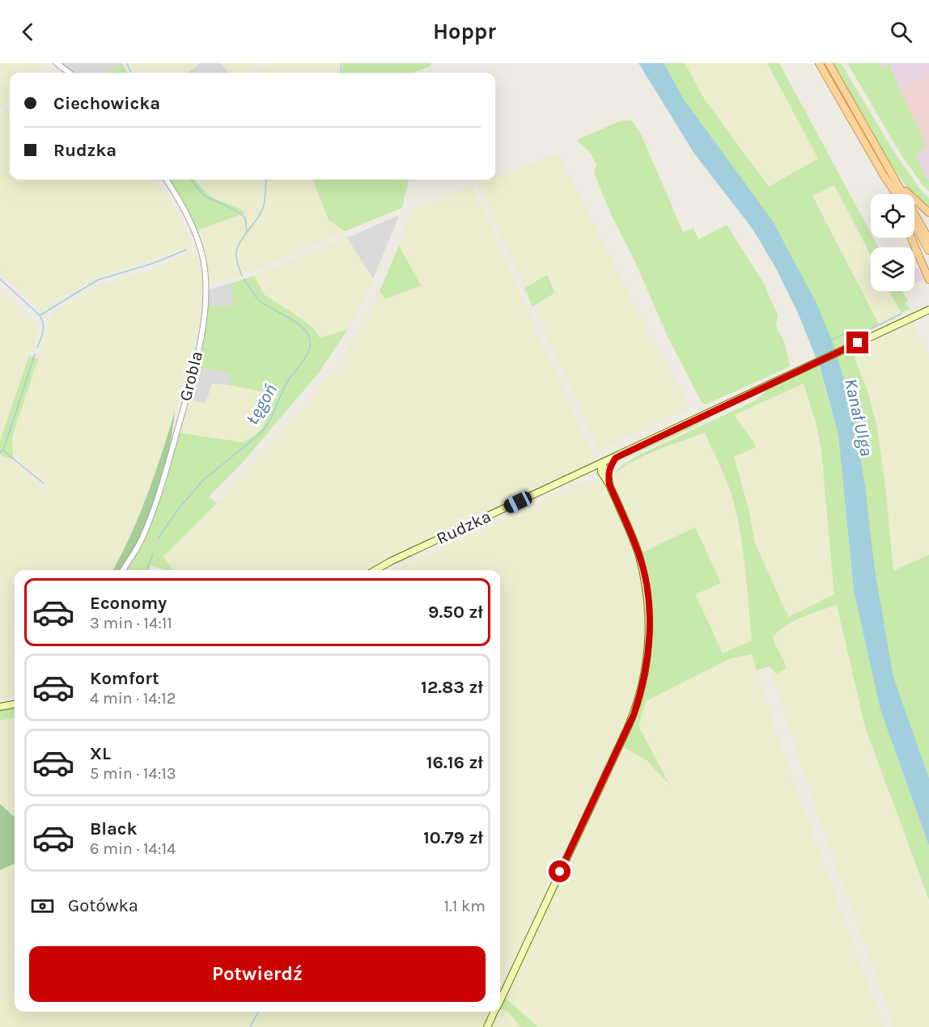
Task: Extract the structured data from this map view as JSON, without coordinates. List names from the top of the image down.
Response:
{
  "streets": {
    "main road": ["Rudzka"],
    "street": ["Grobla"]
  },
  "water": ["Łęgoń", "Kanał Ulga"],
  "page": {
    "header": "Hoppr",
    "banner": ["Ciechowicka", "Rudzka"],
    "list": [
      {
        "name": "Economy",
        "note": "3 min · 14:11",
        "value": "9.50 zł"
      },
      {
        "name": "Komfort",
        "note": "4 min · 14:12",
        "value": "12.83 zł"
      },
      {
        "name": "XL",
        "note": "5 min · 14:13",
        "value": "16.16 zł"
      },
      {
        "name": "Black",
        "note": "6 min · 14:14",
        "value": "10.79 zł"
      }
    ],
    "pay": ["Gotówka", "1.1 km"],
    "buttons": "Potwierdź"
  }
}
